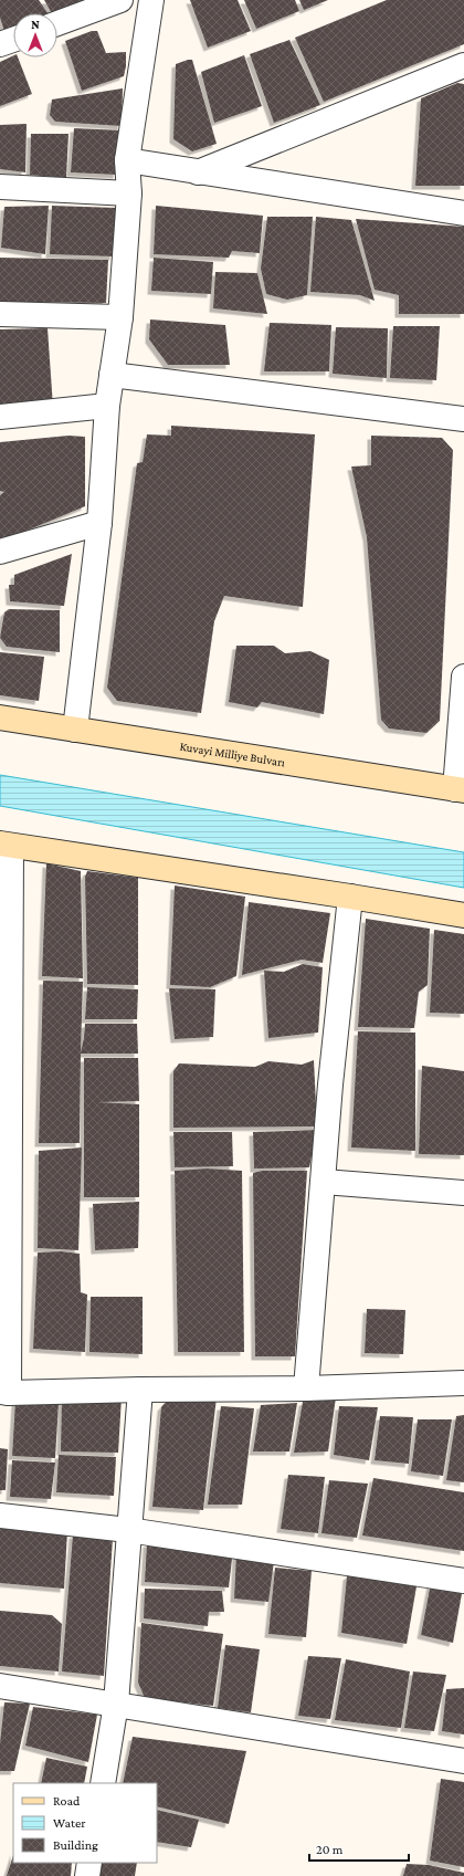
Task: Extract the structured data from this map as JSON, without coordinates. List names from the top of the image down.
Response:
{
  "streets": {
    "main road": ["Kuvayi Milliye Bulvarı"]
  },
  "legend": ["Road", "Water", "Building"],
  "scale_bar": "20 m",
  "north": "top"
}
